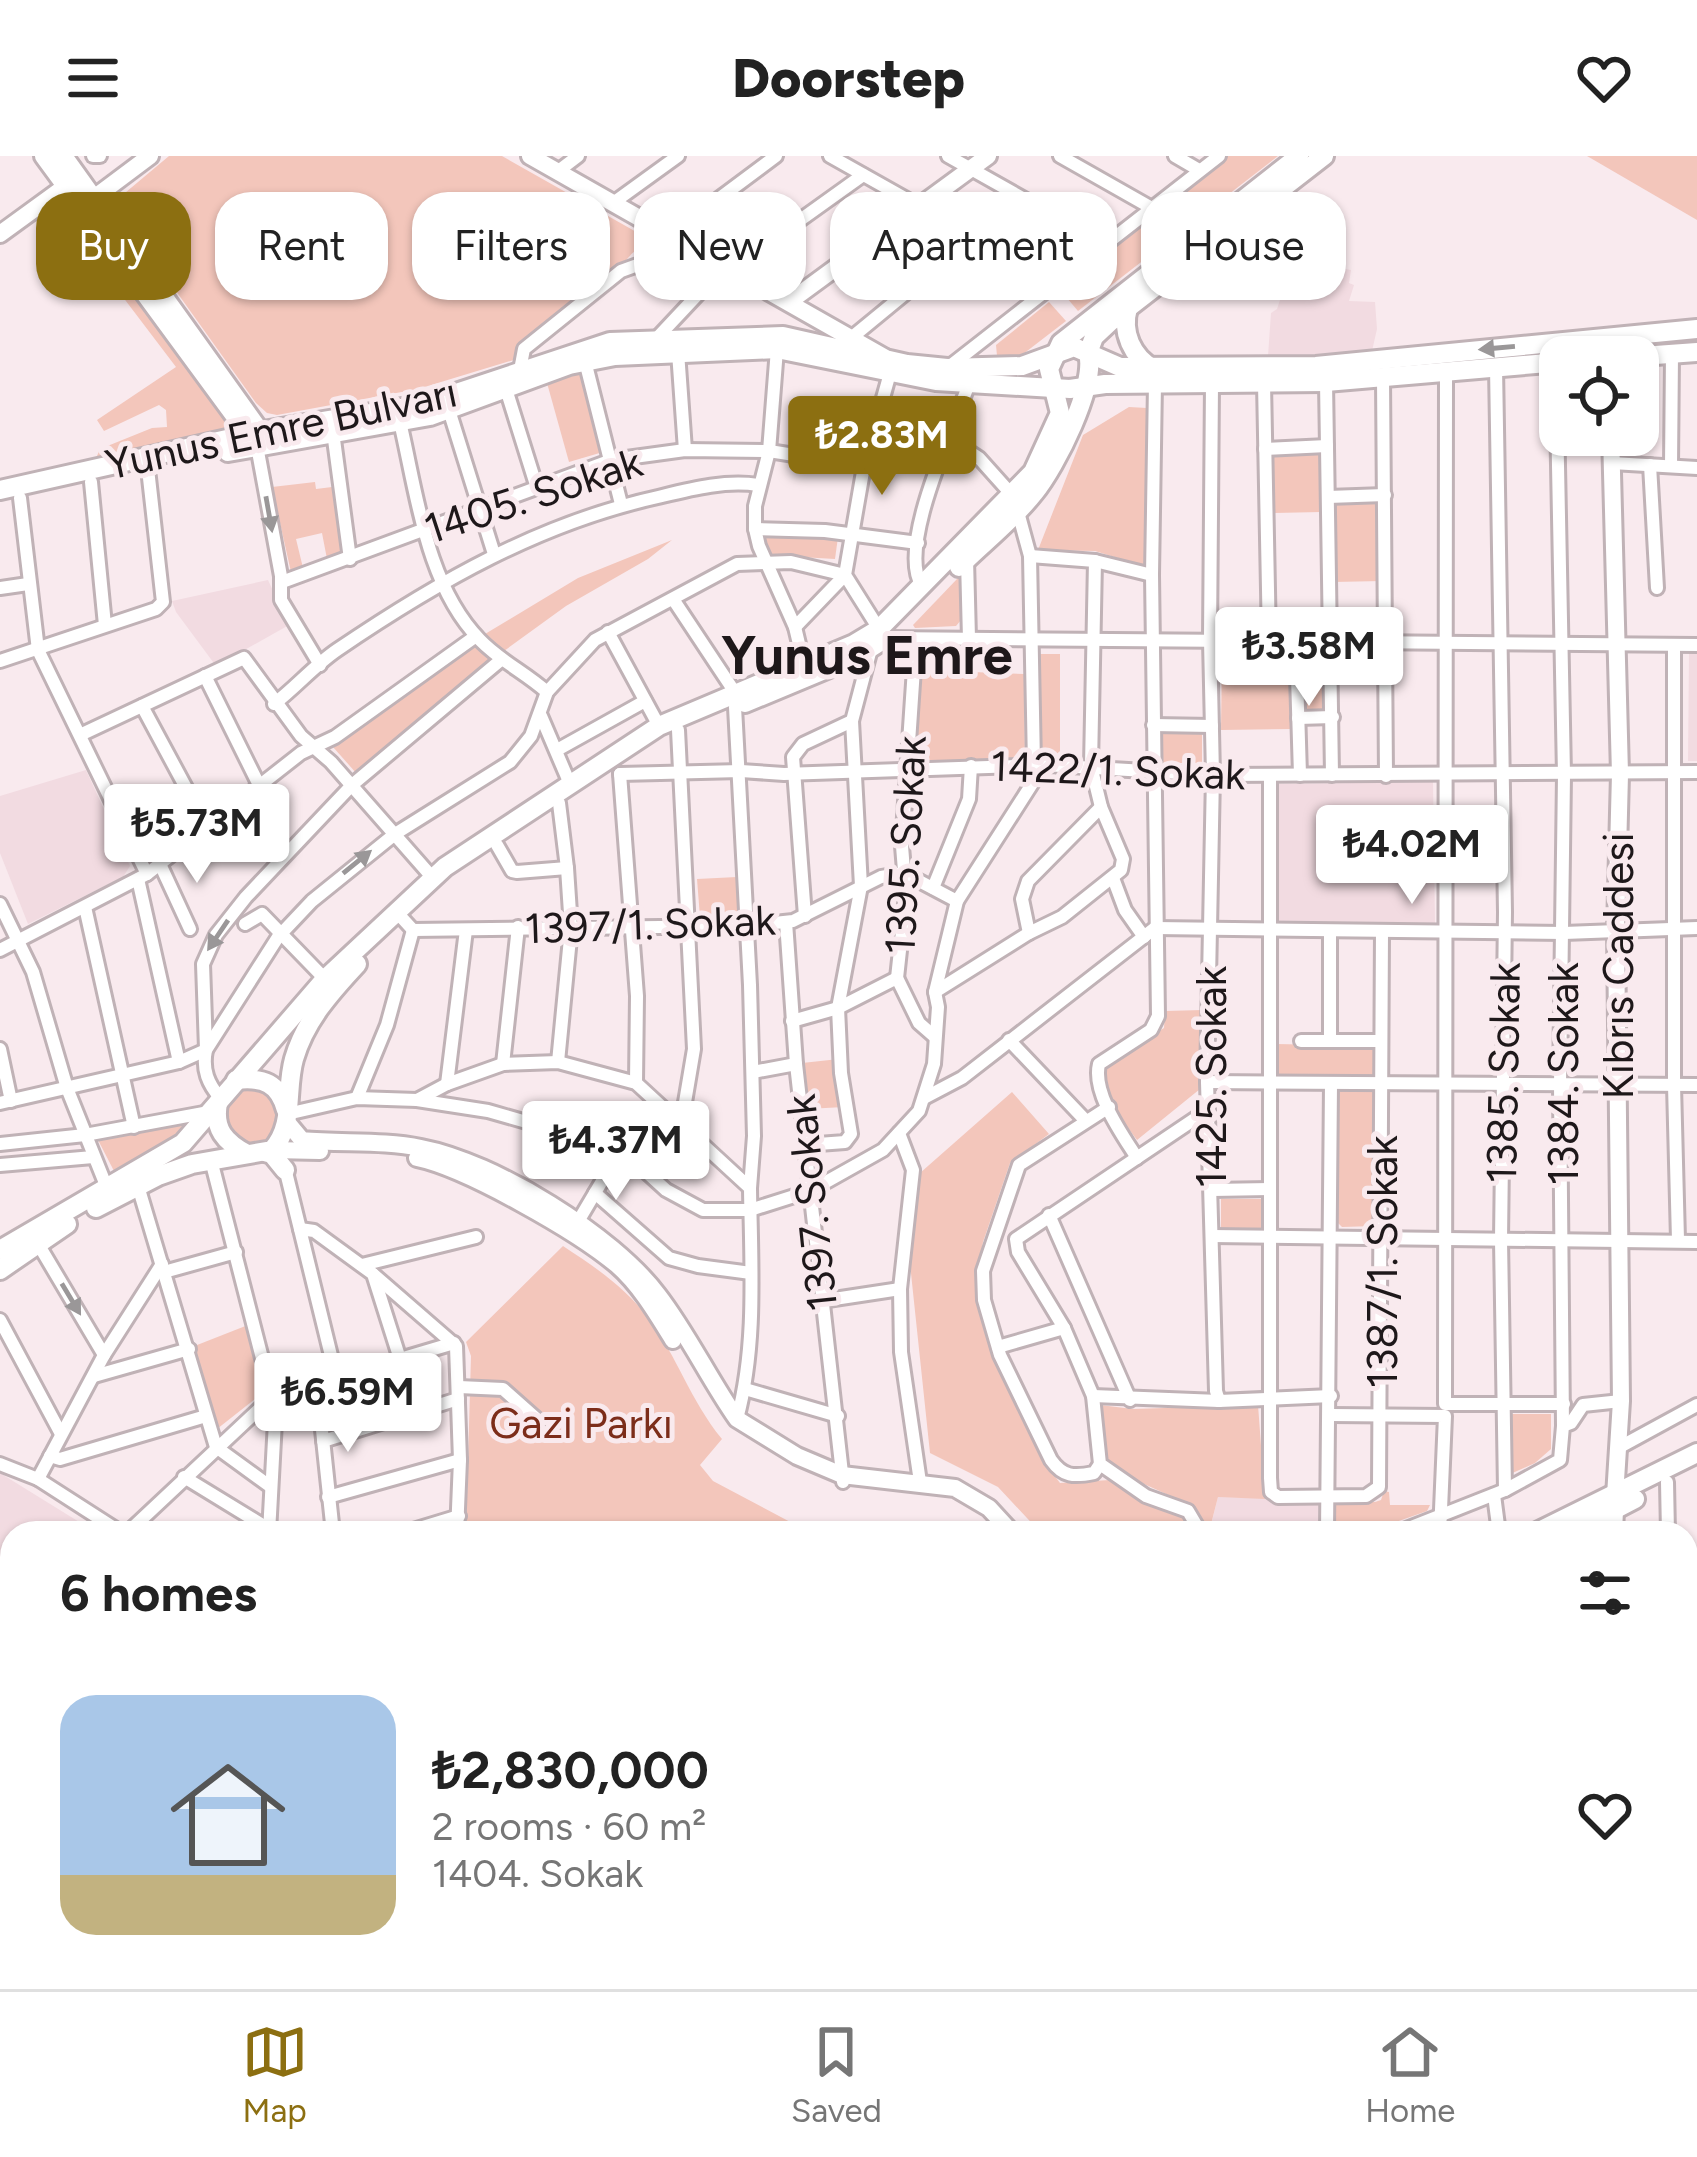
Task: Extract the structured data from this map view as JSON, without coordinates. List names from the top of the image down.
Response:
{
  "streets": {
    "main road": ["Yunus Emre Bulvarı"],
    "street": [
      "1405. Sokak",
      "1422/1. Sokak",
      "1395. Sokak",
      "1397/1. Sokak",
      "Kıbrıs Caddesi",
      "1385. Sokak",
      "1384. Sokak",
      "1425. Sokak",
      "1397. Sokak",
      "1387/1. Sokak"
    ]
  },
  "crossings": [
    ["1422/1. Sokak", "1395. Sokak"],
    ["1422/1. Sokak", "Kıbrıs Caddesi"],
    ["1422/1. Sokak", "1385. Sokak"],
    ["1422/1. Sokak", "1384. Sokak"],
    ["1422/1. Sokak", "1425. Sokak"],
    ["1395. Sokak", "1397/1. Sokak"],
    ["1397/1. Sokak", "1397. Sokak"]
  ],
  "districts": ["Yunus Emre"],
  "parks": ["Gazi Parkı"],
  "page": {
    "header": "Doorstep",
    "chip": [
      "Buy",
      "Rent",
      "Filters",
      "New",
      "Apartment",
      "House"
    ],
    "price": [
      "₺2.83M",
      "₺3.58M",
      "₺5.73M",
      "₺4.02M",
      "₺4.37M",
      "₺6.59M"
    ],
    "heading": "6 homes",
    "list": [
      {
        "name": "₺2,830,000",
        "note": "2 rooms · 60 m² · 1404. Sokak"
      }
    ],
    "tabs": ["Map", "Saved", "Home"]
  }
}
